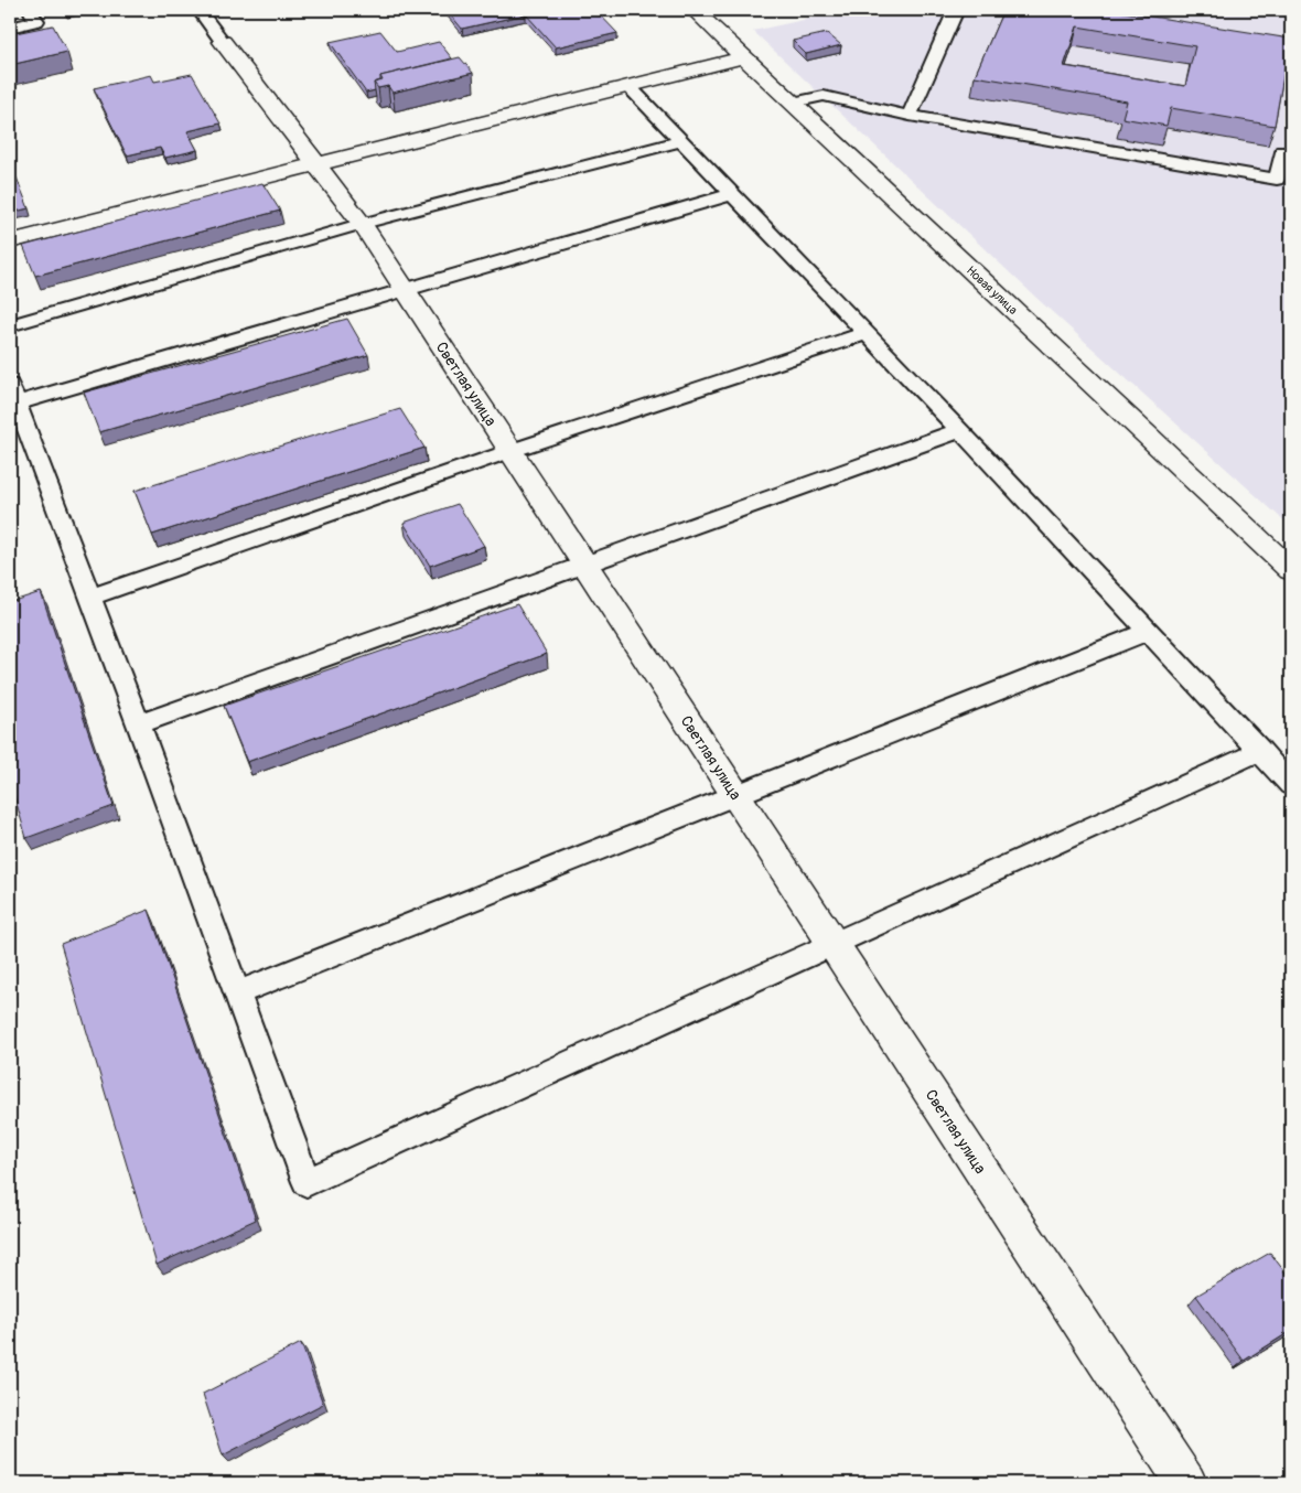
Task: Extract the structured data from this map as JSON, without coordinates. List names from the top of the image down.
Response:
{
  "streets": {
    "street": ["Новая улица", "Светлая улица"]
  }
}
